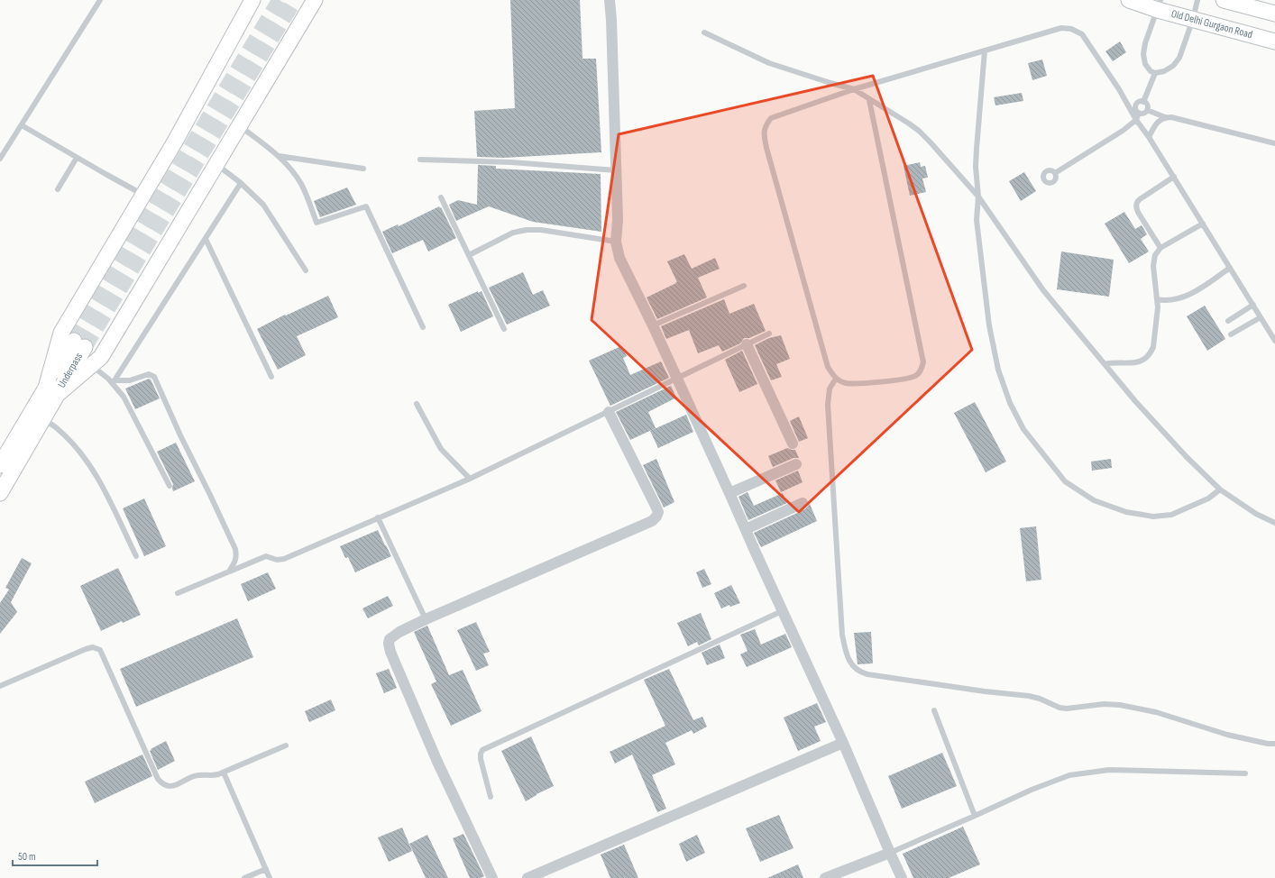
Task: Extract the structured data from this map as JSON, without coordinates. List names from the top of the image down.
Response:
{
  "streets": {
    "main road": ["Old Delhi Gurgaon Road", "Underpass"]
  },
  "scale_bar": "50 m"
}
